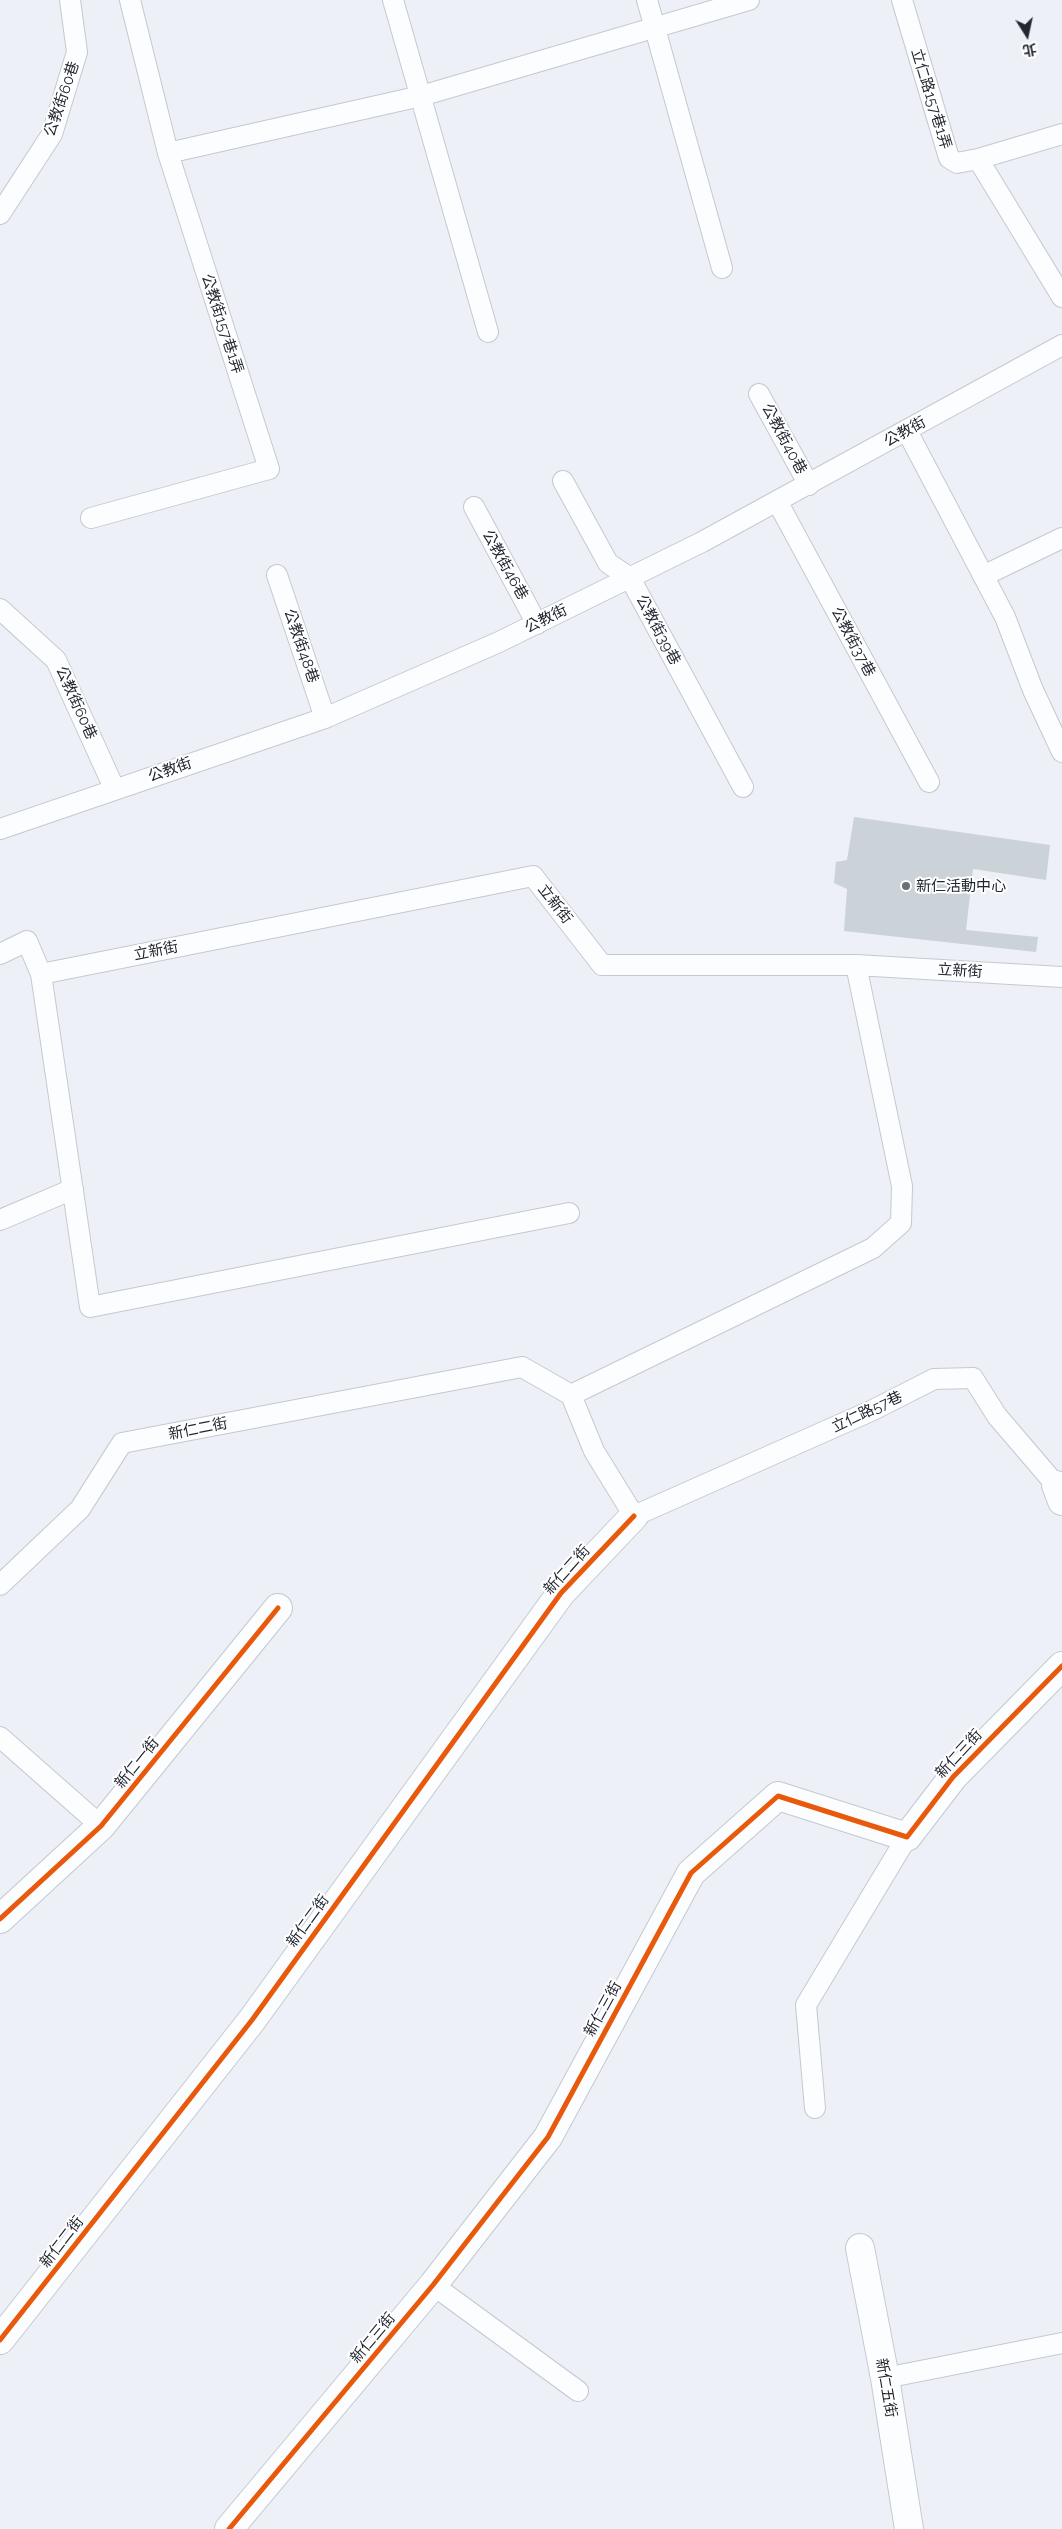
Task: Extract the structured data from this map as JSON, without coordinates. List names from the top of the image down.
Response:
{
  "streets": {
    "street": [
      "新仁二街",
      "新仁三街",
      "新仁一街",
      "新仁五街"
    ],
    "lane": [
      "公教街60巷",
      "立仁路157巷1弄",
      "公教街157巷1弄",
      "公教街",
      "公教街40巷",
      "公教街46巷",
      "公教街39巷",
      "公教街37巷",
      "公教街48巷",
      "立新街",
      "立仁路57巷"
    ]
  },
  "crossings": [
    ["公教街60巷", "公教街"],
    ["公教街", "公教街40巷"],
    ["公教街", "公教街46巷"],
    ["公教街", "公教街39巷"],
    ["公教街", "公教街37巷"],
    ["公教街", "公教街48巷"],
    ["立仁路57巷", "新仁二街"]
  ],
  "places": ["新仁活動中心"],
  "north": "bottom"
}
